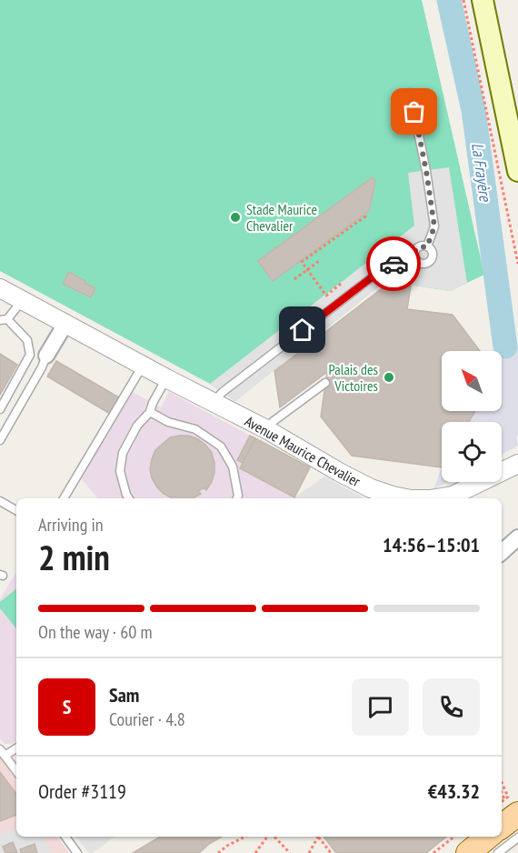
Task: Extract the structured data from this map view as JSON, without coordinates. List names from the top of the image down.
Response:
{
  "streets": {
    "street": ["Avenue Maurice Chevalier"]
  },
  "water": ["La Frayère"],
  "places": ["Stade Maurice Chevalier", "Palais des Victoires"],
  "north": "top left",
  "page": {
    "heading": ["2 min", "Arriving in", "14:56–15:01"],
    "panel": [
      "Sam",
      "Courier · 4.8",
      "Order #3119",
      "€43.32"
    ],
    "bar": "On the way · 60 m",
    "round": "S"
  }
}
